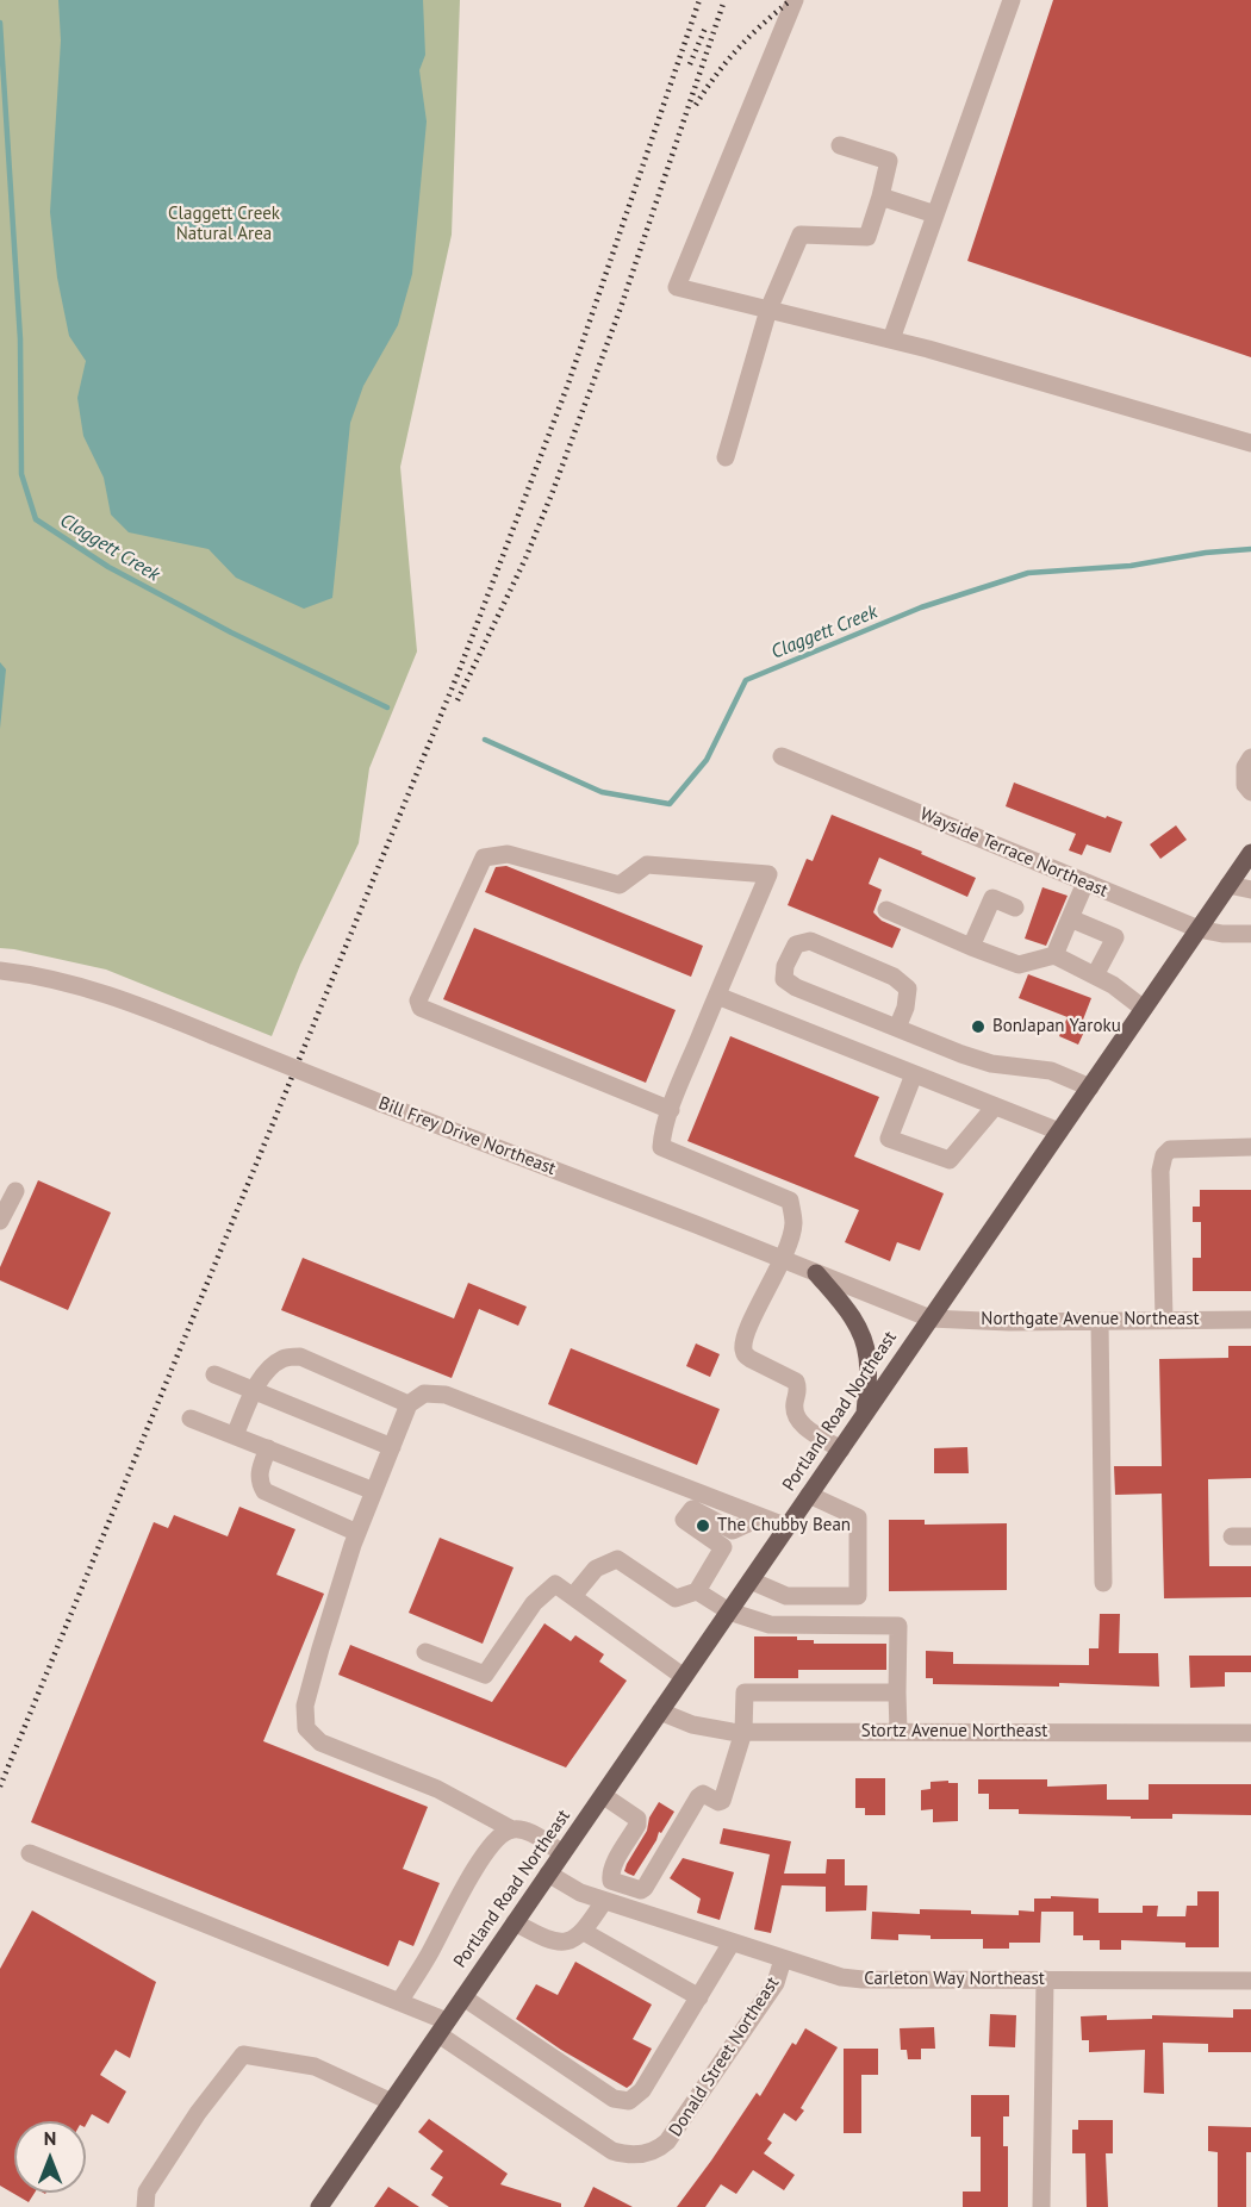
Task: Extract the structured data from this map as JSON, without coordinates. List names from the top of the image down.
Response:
{
  "streets": {
    "main road": ["Portland Road Northeast"],
    "street": [
      "Wayside Terrace Northeast",
      "Bill Frey Drive Northeast",
      "Northgate Avenue Northeast",
      "Stortz Avenue Northeast",
      "Carleton Way Northeast",
      "Donald Street Northeast"
    ]
  },
  "crossings": [
    ["Wayside Terrace Northeast", "Portland Road Northeast"],
    ["Bill Frey Drive Northeast", "Northgate Avenue Northeast"],
    ["Bill Frey Drive Northeast", "Portland Road Northeast"],
    ["Northgate Avenue Northeast", "Portland Road Northeast"],
    ["Portland Road Northeast", "Stortz Avenue Northeast"],
    ["Portland Road Northeast", "Carleton Way Northeast"],
    ["Portland Road Northeast", "Donald Street Northeast"],
    ["Carleton Way Northeast", "Donald Street Northeast"]
  ],
  "water": ["Claggett Creek"],
  "parks": ["Claggett Creek Natural Area"],
  "places": ["BonJapan Yaroku", "The Chubby Bean"],
  "north": "top"
}
